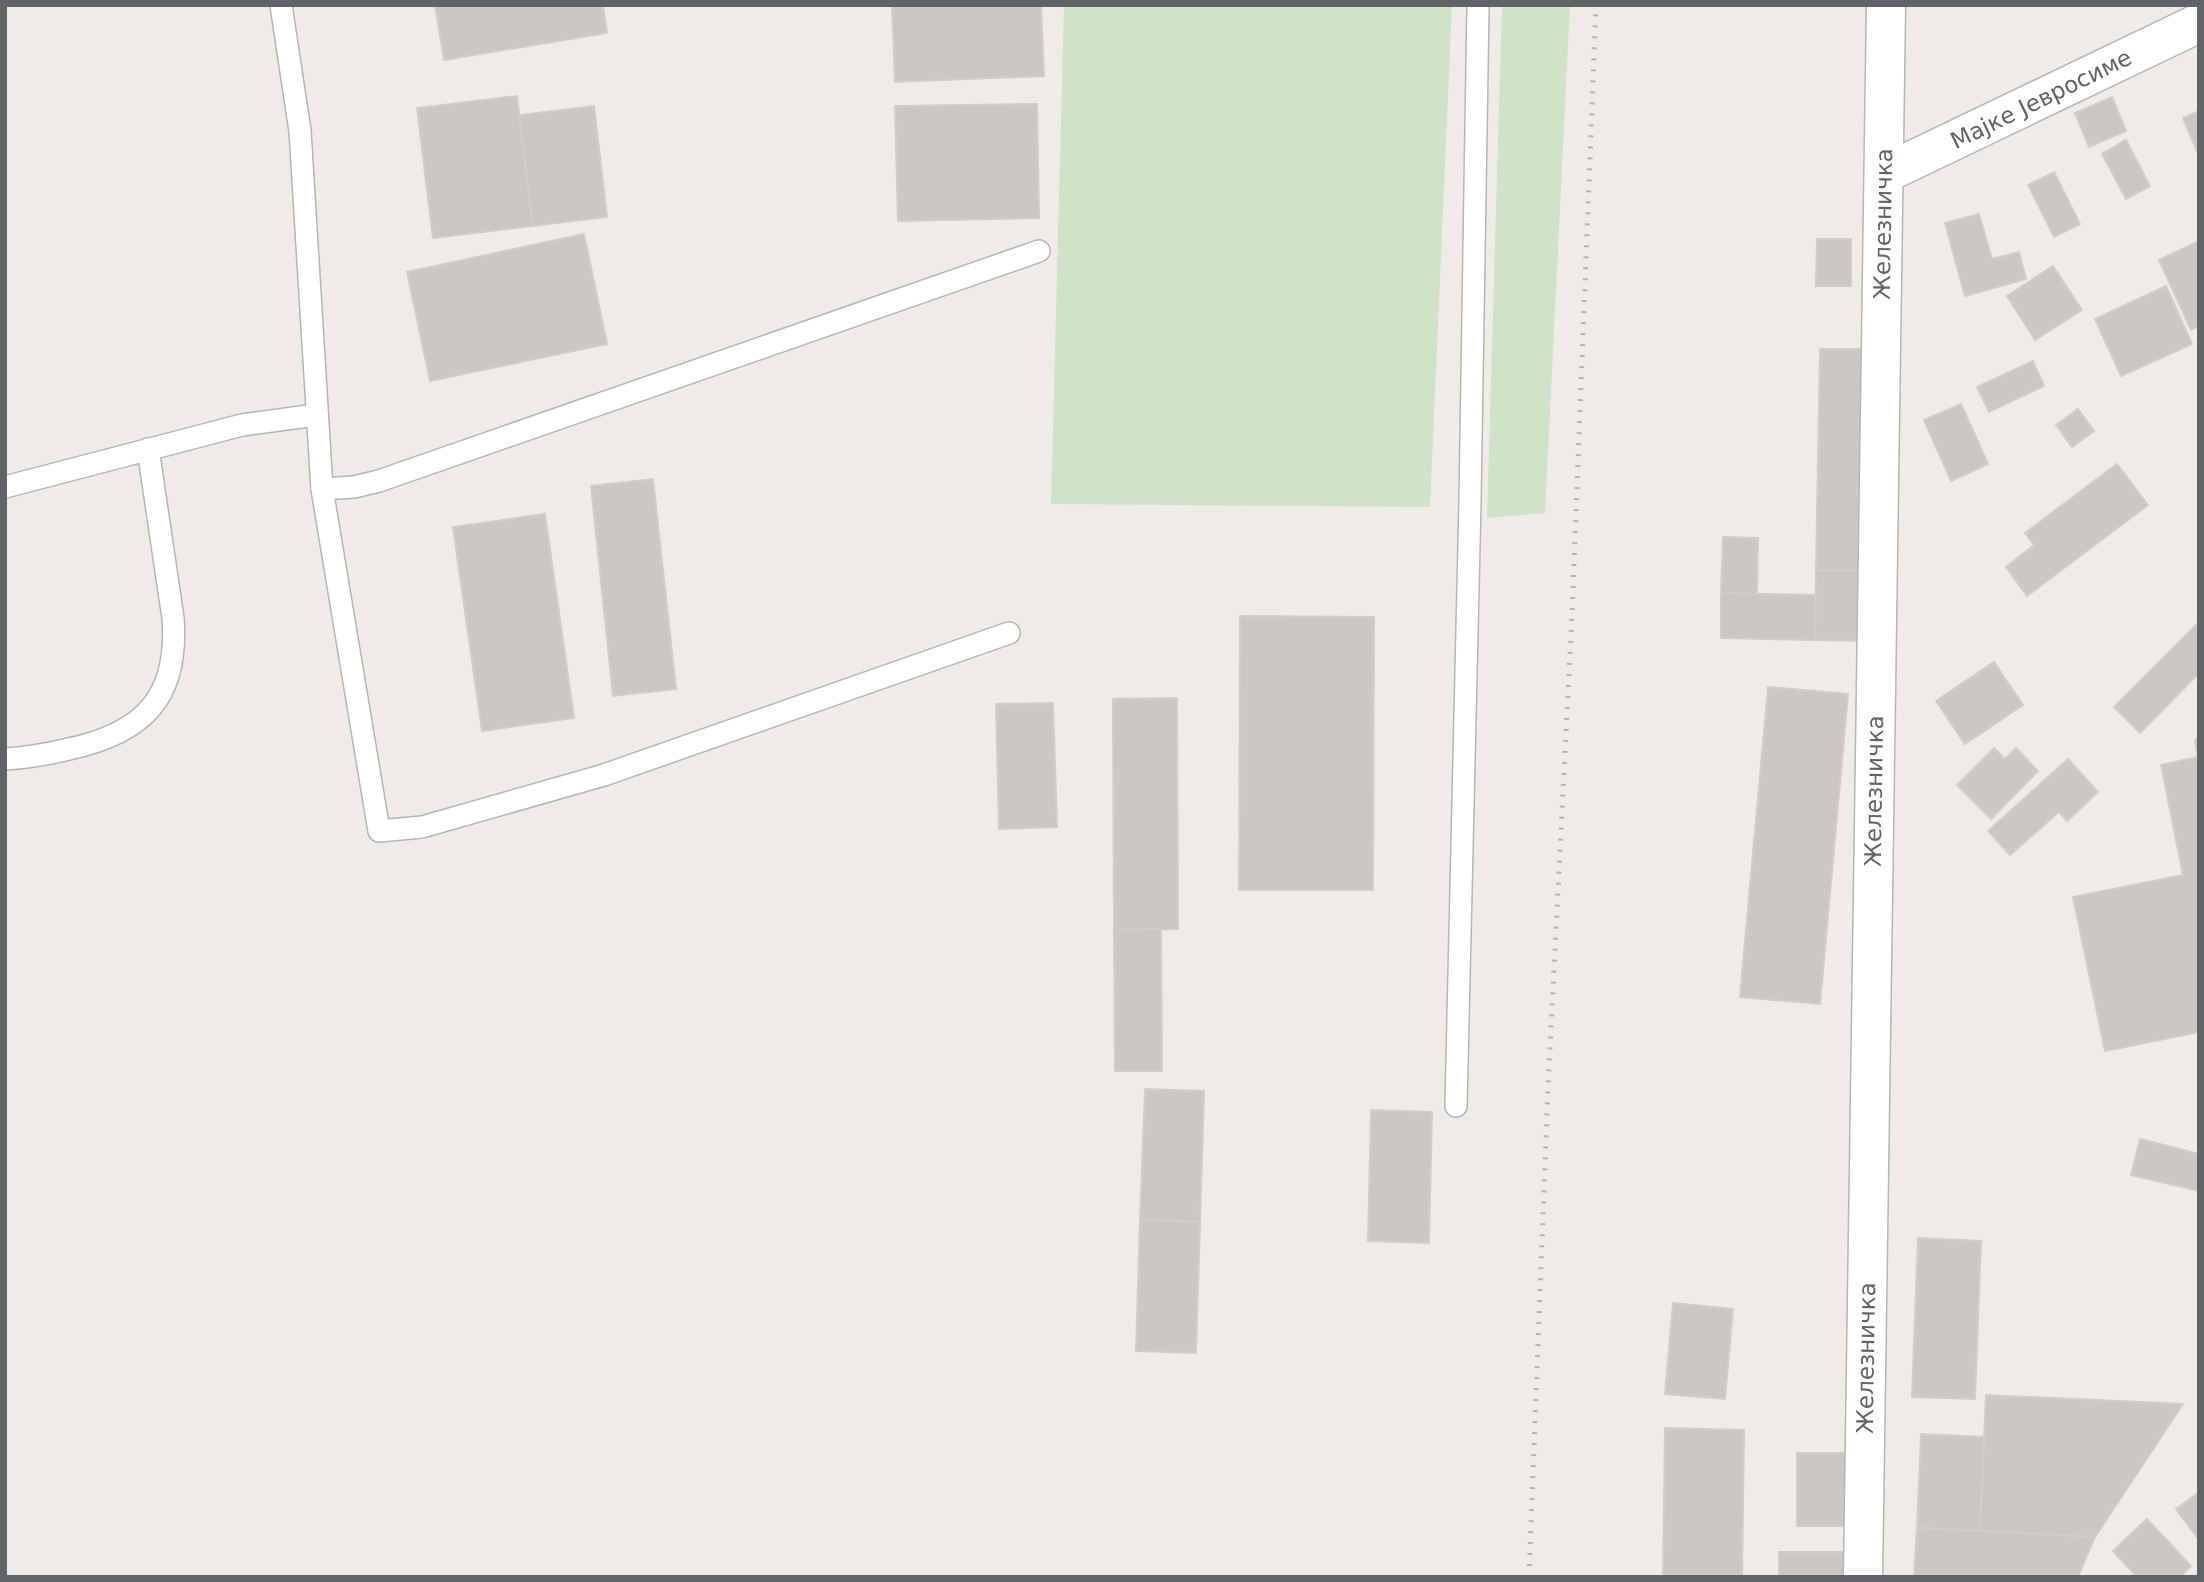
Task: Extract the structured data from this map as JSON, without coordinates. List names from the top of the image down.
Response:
{
  "streets": {
    "street": ["Мајке Јевросиме", "Железничка"]
  },
  "crossings": [
    ["Мајке Јевросиме", "Железничка"]
  ]
}
